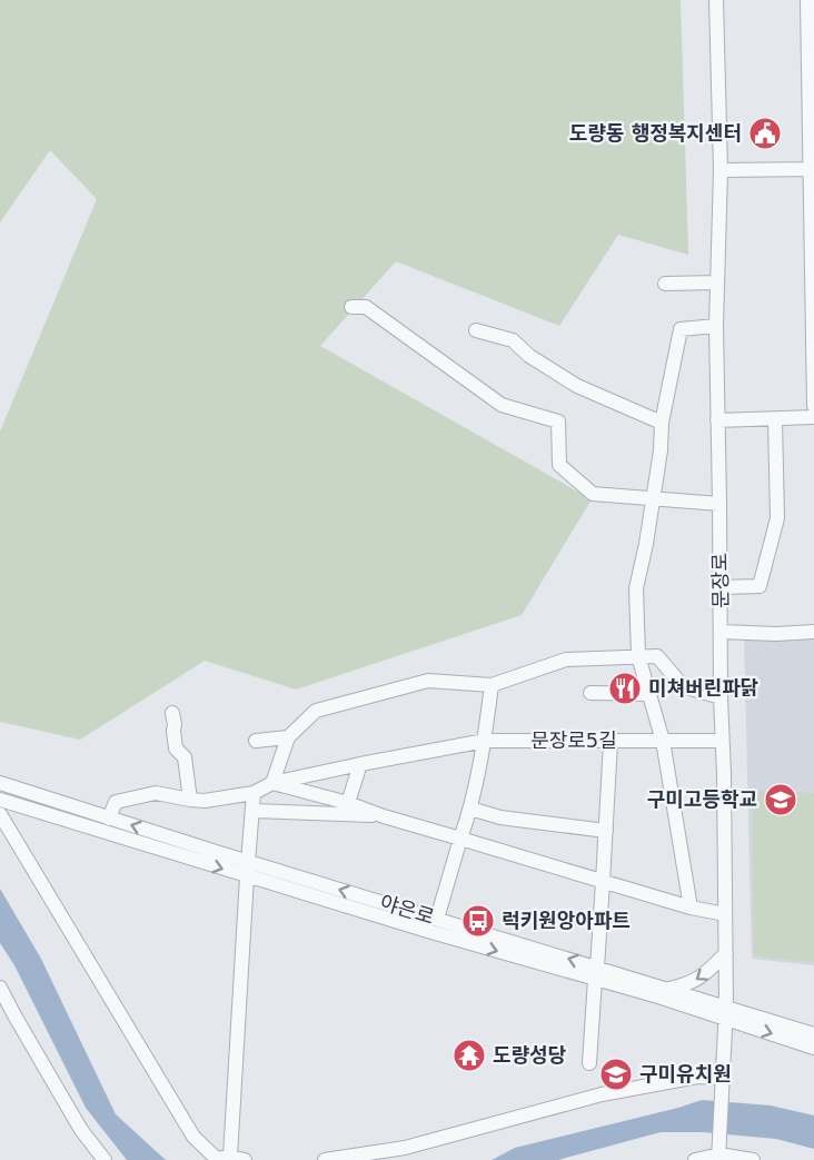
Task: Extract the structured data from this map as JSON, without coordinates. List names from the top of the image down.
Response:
{
  "streets": {
    "street": ["문장로", "문장로5길", "야은로"]
  },
  "crossings": [
    ["문장로", "문장로5길"],
    ["문장로", "야은로"],
    ["문장로5길", "야은로"]
  ],
  "places": {
    "public building": ["도량동 행정복지센터"],
    "restaurant": ["미쳐버린파닭"],
    "school or university": ["구미고등학교", "구미유치원"],
    "bus stop": ["럭키원앙아파트"],
    "temple": ["도량성당"]
  }
}
